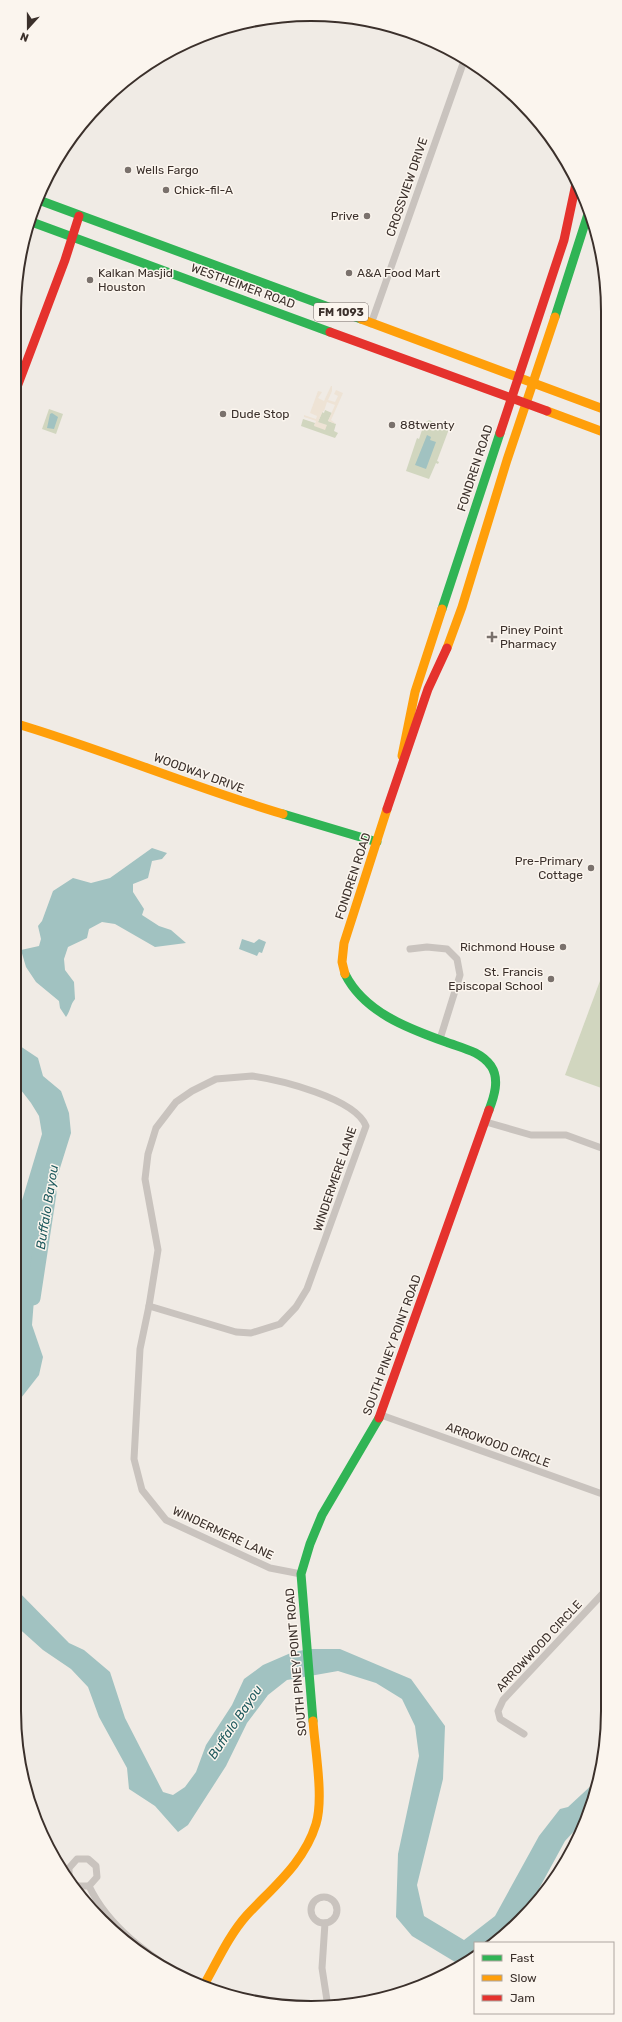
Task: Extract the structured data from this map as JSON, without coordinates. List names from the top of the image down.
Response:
{
  "streets": {
    "street": [
      "CROSSVIEW DRIVE",
      "WESTHEIMER ROAD",
      "FM 1093",
      "FONDREN ROAD",
      "WOODWAY DRIVE",
      "WINDERMERE LANE",
      "SOUTH PINEY POINT ROAD",
      "ARROWOOD CIRCLE",
      "ARROWWOOD CIRCLE"
    ]
  },
  "crossings": [
    ["CROSSVIEW DRIVE", "WESTHEIMER ROAD"],
    ["WESTHEIMER ROAD", "FONDREN ROAD"],
    ["FONDREN ROAD", "WOODWAY DRIVE"],
    ["FONDREN ROAD", "SOUTH PINEY POINT ROAD"],
    ["WINDERMERE LANE", "SOUTH PINEY POINT ROAD"],
    ["SOUTH PINEY POINT ROAD", "ARROWOOD CIRCLE"]
  ],
  "water": ["Buffalo Bayou"],
  "places": {
    "other": [
      "Wells Fargo",
      "Chick-fil-A",
      "Prive",
      "A&A Food Mart",
      "Kalkan Masjid Houston",
      "Dude Stop",
      "88twenty",
      "Pre-Primary Cottage",
      "Richmond House",
      "St. Francis Episcopal School"
    ],
    "health": ["Piney Point Pharmacy"]
  },
  "legend": ["Fast", "Slow", "Jam"],
  "north": "bottom"
}
